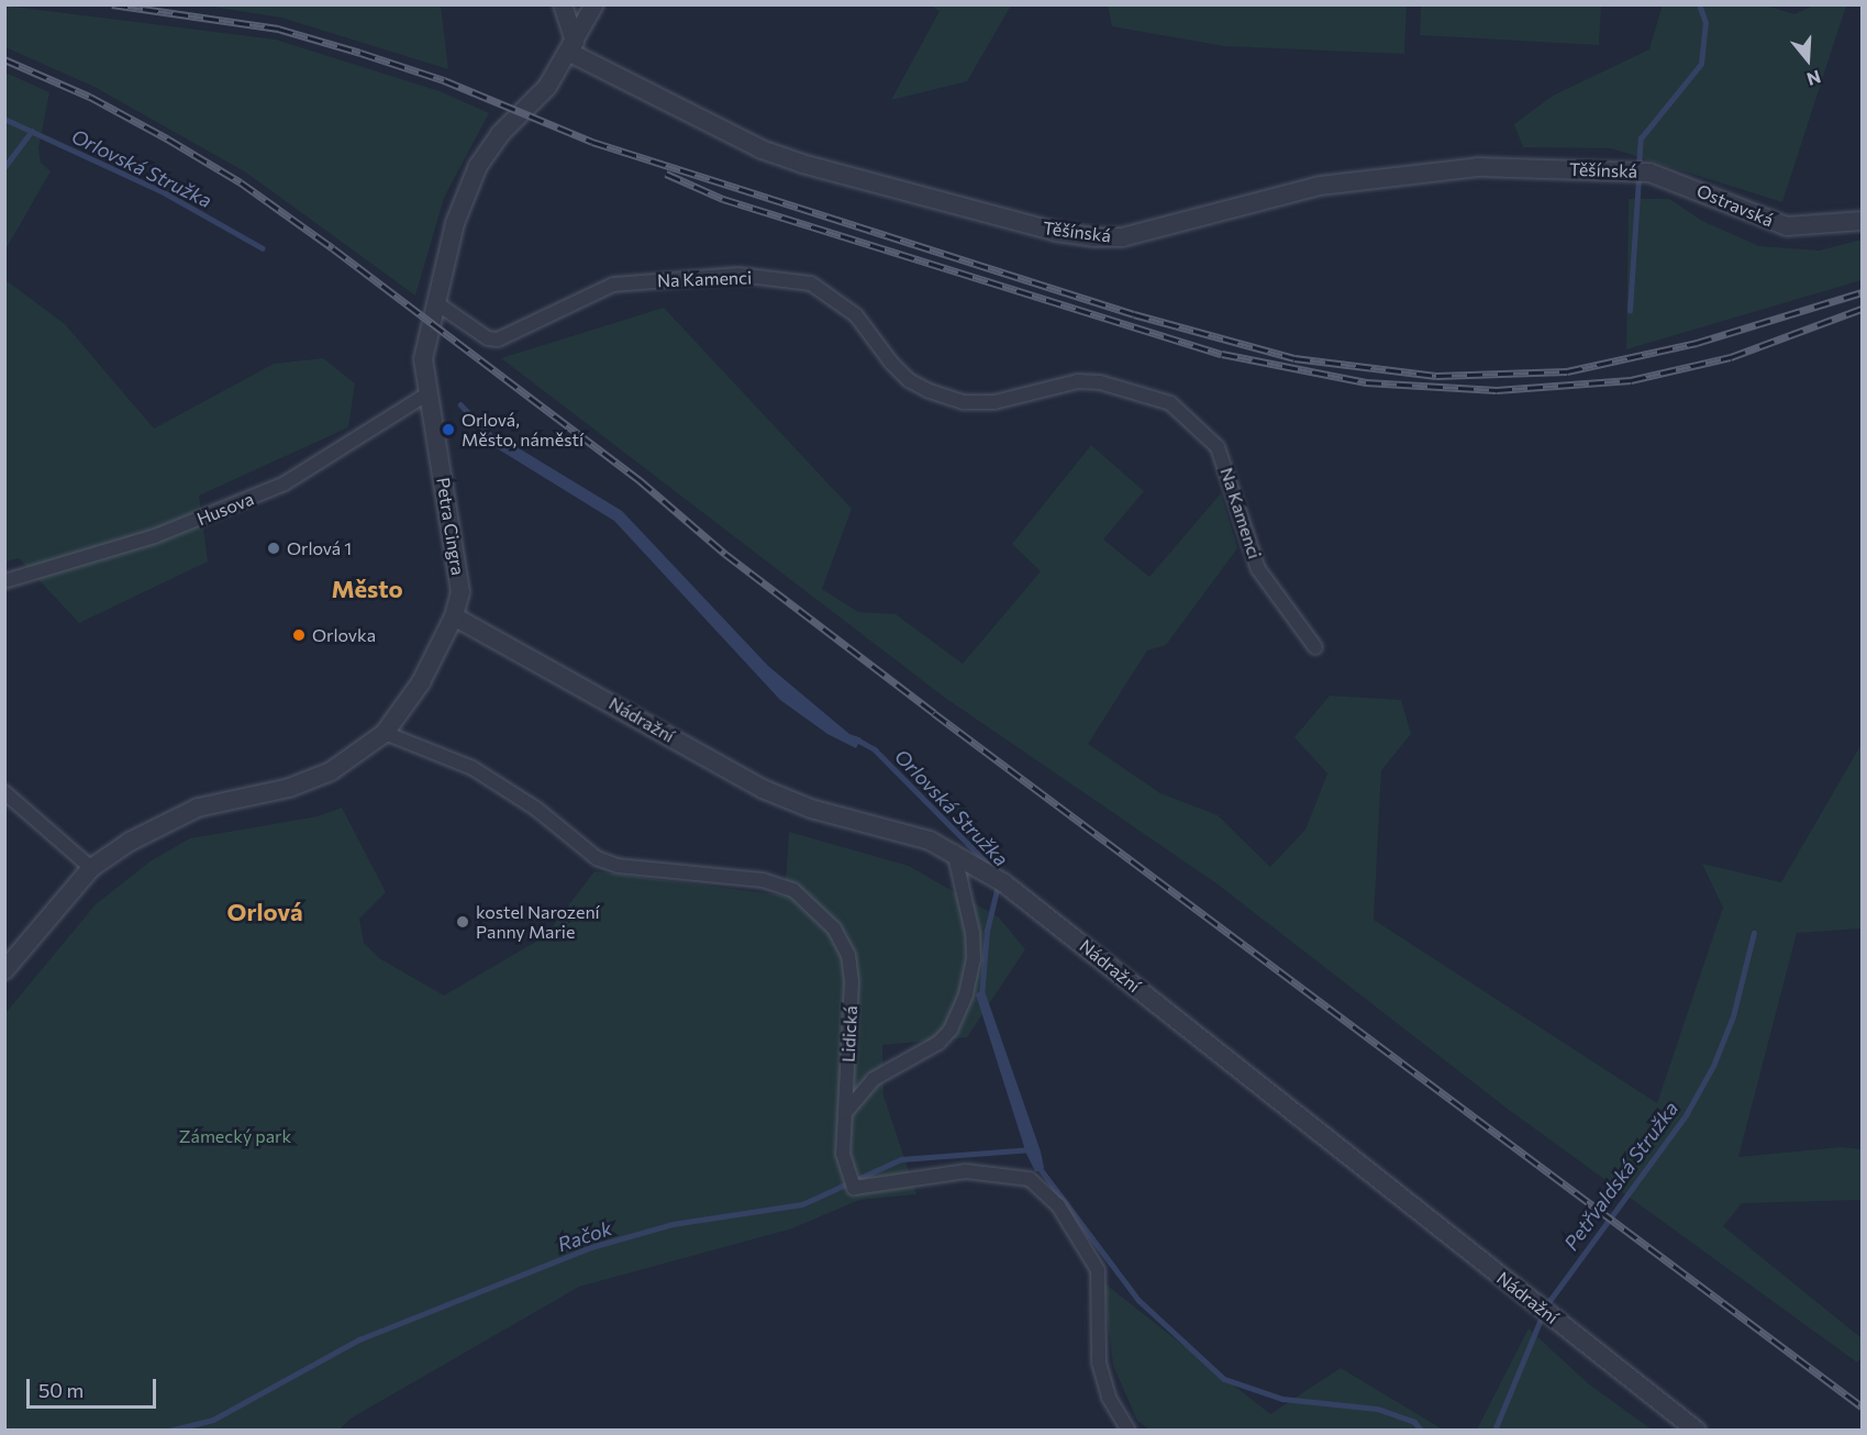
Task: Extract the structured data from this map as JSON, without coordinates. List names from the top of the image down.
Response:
{
  "streets": {
    "street": [
      "Těšínská",
      "Ostravská",
      "Na Kamenci",
      "Husova",
      "Petra Cingra",
      "Nádražní",
      "Lidická"
    ]
  },
  "crossings": [
    ["Těšínská", "Ostravská"],
    ["Těšínská", "Petra Cingra"],
    ["Na Kamenci", "Petra Cingra"],
    ["Husova", "Petra Cingra"],
    ["Petra Cingra", "Nádražní"],
    ["Petra Cingra", "Lidická"]
  ],
  "districts": ["Město", "Orlová"],
  "water": ["Orlovská Stružka", "Petřvaldská Stružka", "Račok"],
  "parks": ["Zámecký park"],
  "places": [
    "Orlová, Město, náměstí",
    "Orlová 1",
    "Orlovka",
    "kostel Narození Panny Marie"
  ],
  "scale_bar": "50 m",
  "north": "bottom"
}
